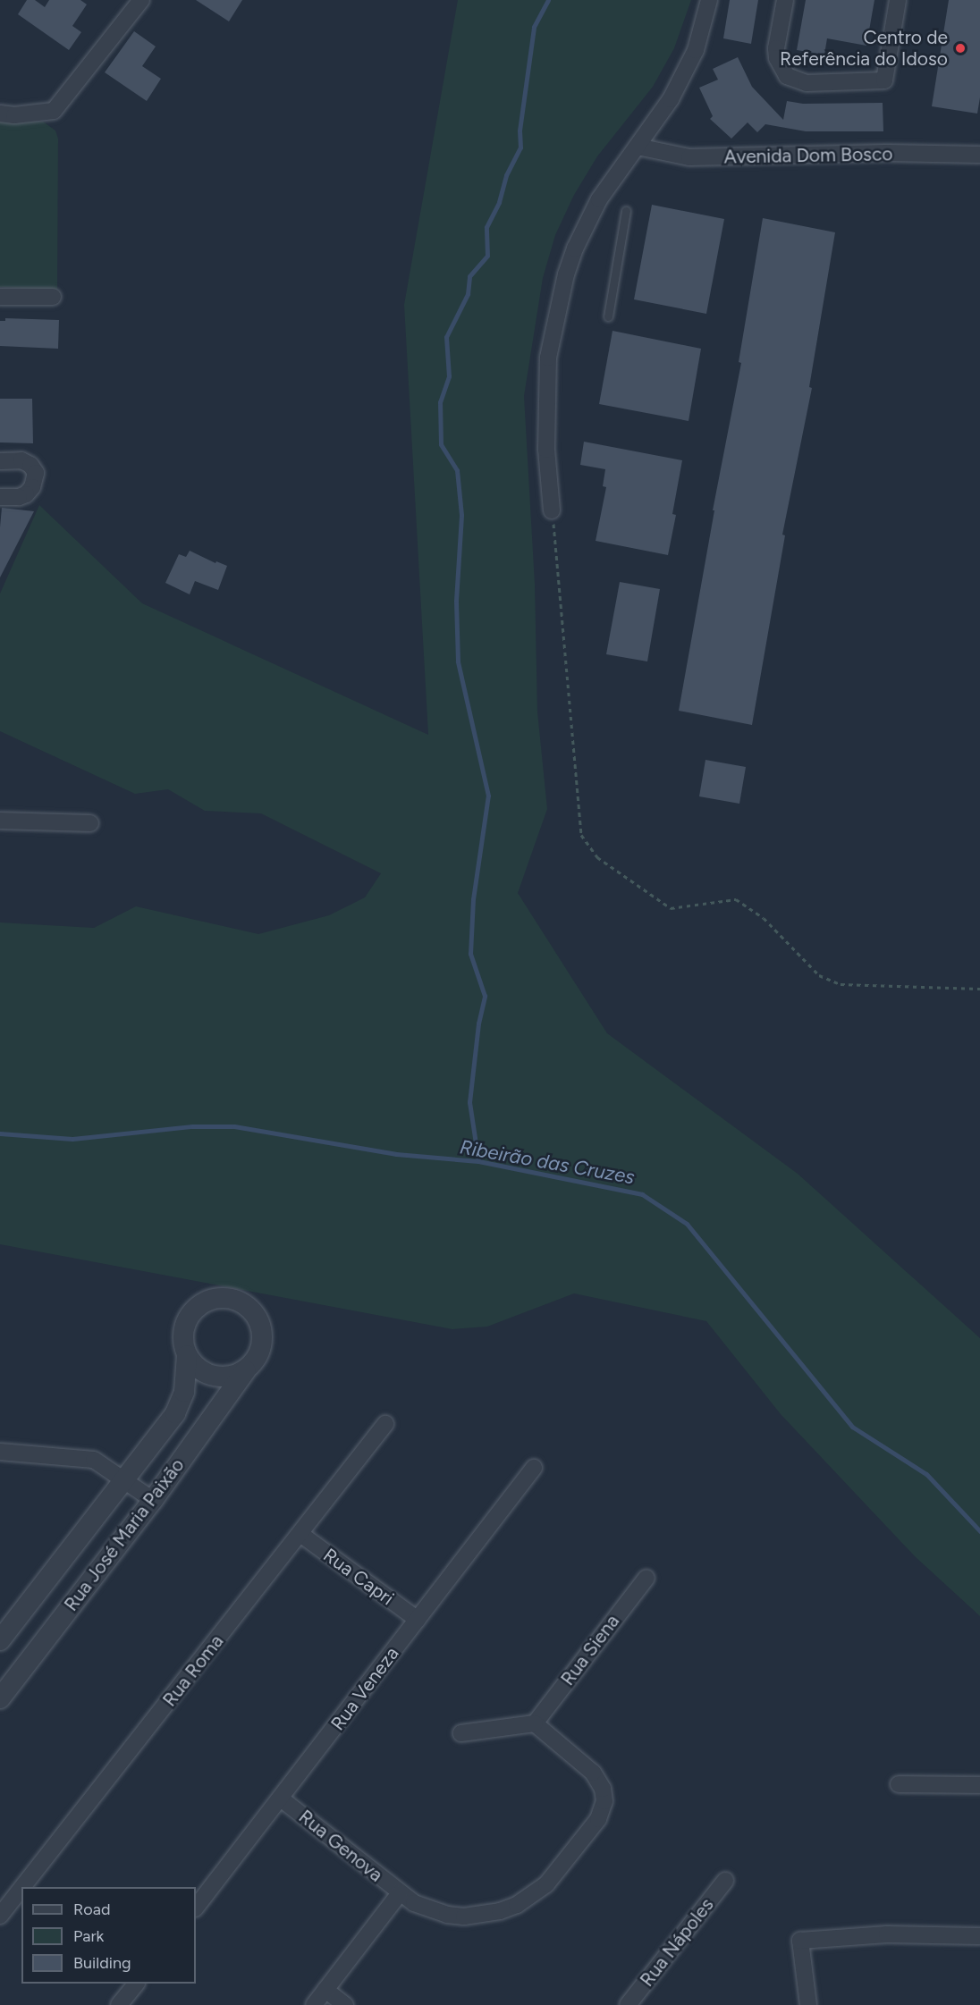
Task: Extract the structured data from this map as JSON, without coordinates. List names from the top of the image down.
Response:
{
  "streets": {
    "street": [
      "Avenida Dom Bosco",
      "Rua José Maria Paixão",
      "Rua Capri",
      "Rua Siena",
      "Rua Roma",
      "Rua Veneza",
      "Rua Genova",
      "Rua Nápoles"
    ]
  },
  "crossings": [
    ["Rua Capri", "Rua Roma"],
    ["Rua Capri", "Rua Veneza"],
    ["Rua Siena", "Rua Genova"],
    ["Rua Veneza", "Rua Genova"]
  ],
  "water": ["Ribeirão das Cruzes"],
  "places": ["Centro de Referência do Idoso"],
  "legend": ["Road", "Park", "Building"]
}
